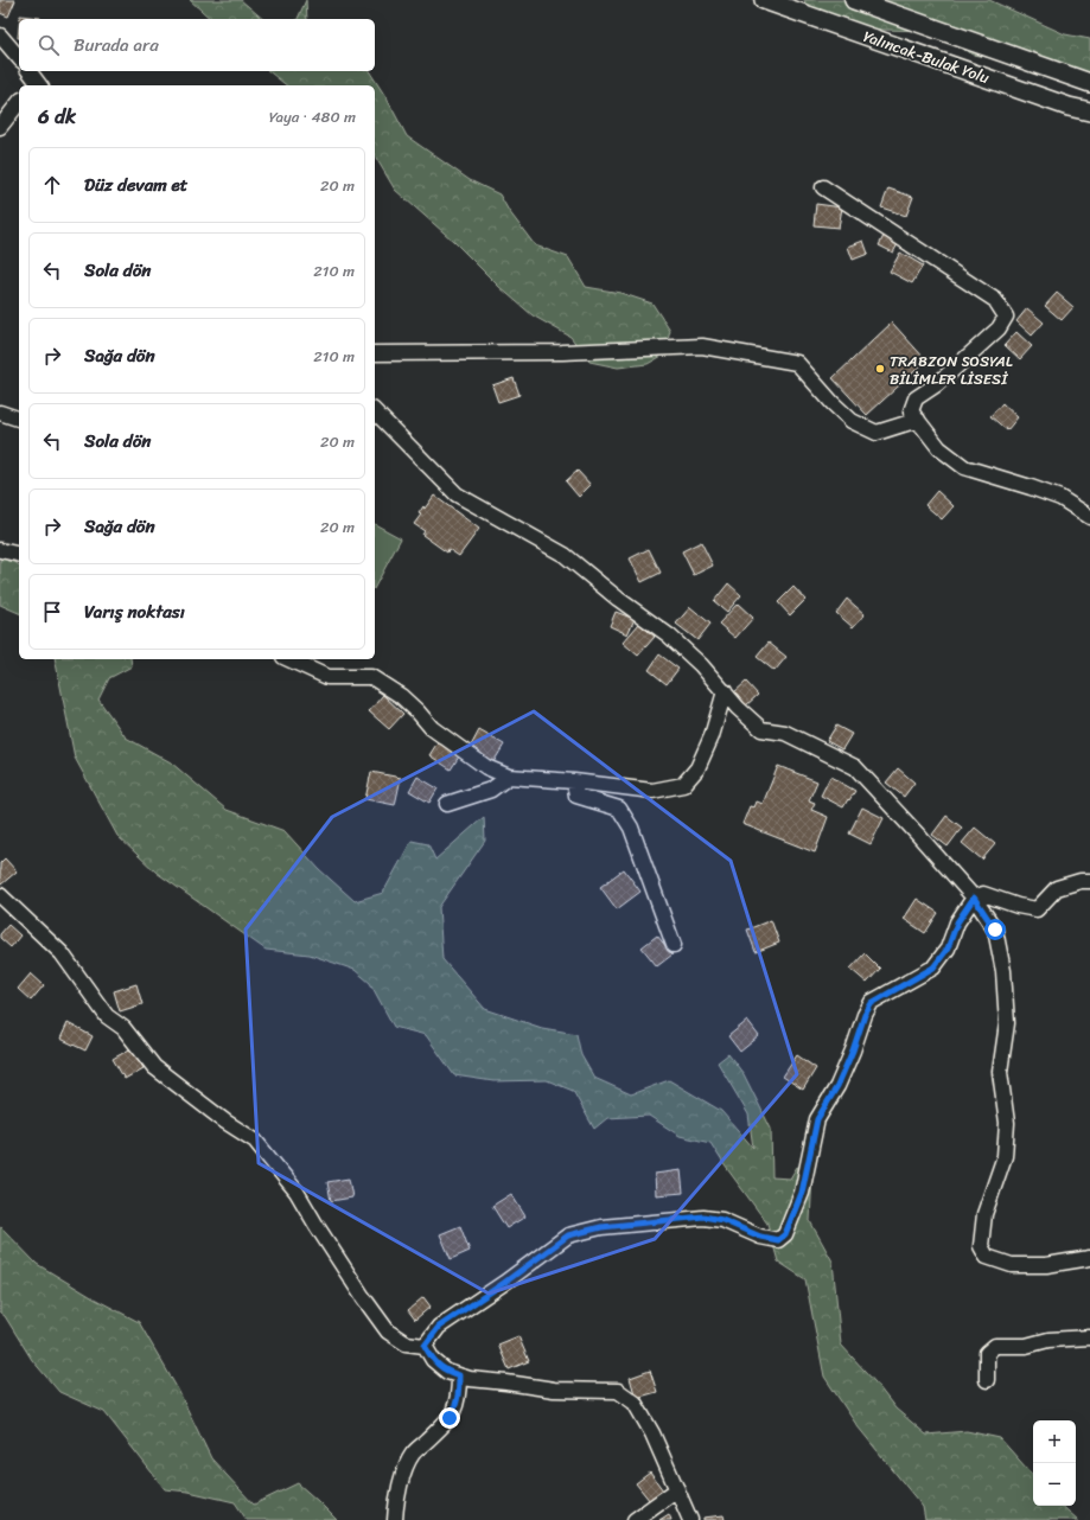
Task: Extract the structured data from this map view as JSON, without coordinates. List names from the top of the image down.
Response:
{
  "streets": {
    "main road": ["Yalıncak-Bulak Yolu"]
  },
  "places": ["TRABZON SOSYAL BİLİMLER LİSESİ"],
  "page": {
    "search": "Burada ara",
    "heading": ["6 dk", "Yaya · 480 m"],
    "list": [
      ["Düz devam et", "20 m"],
      ["Sola dön", "210 m"],
      ["Sağa dön", "210 m"],
      ["Sola dön", "20 m"],
      ["Sağa dön", "20 m"],
      "Varış noktası"
    ],
    "map_buttons": ["+", "−"]
  }
}
